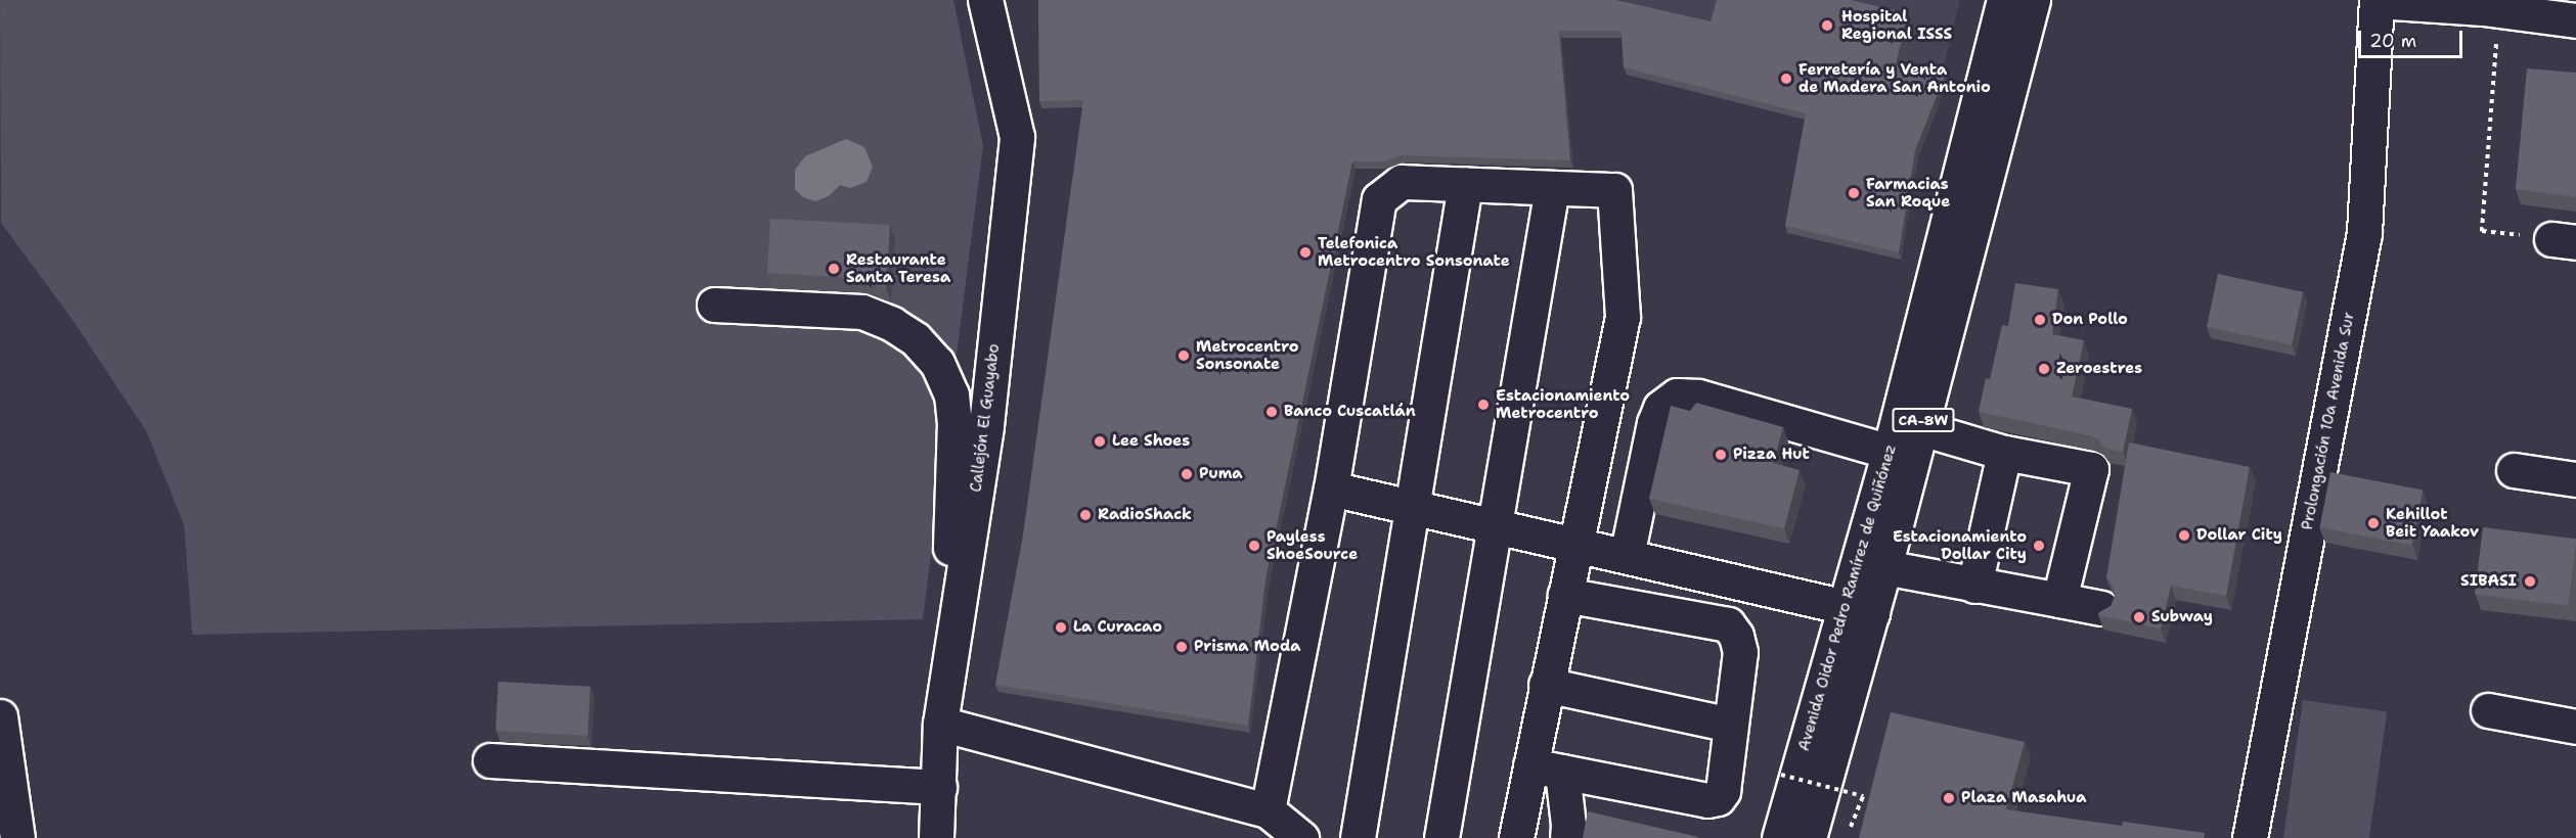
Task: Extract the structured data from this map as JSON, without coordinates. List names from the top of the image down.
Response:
{
  "streets": {
    "street": [
      "Callejón El Guayabo",
      "CA-8W",
      "Prolongación 10a Avenida Sur",
      "Avenida Oidor Pedro Ramírez de Quiñónez"
    ]
  },
  "places": [
    "Hospital Regional ISSS",
    "Ferretería y Venta de Madera San Antonio",
    "Farmacias San Roque",
    "Telefonica Metrocentro Sonsonate",
    "Restaurante Santa Teresa",
    "Don Pollo",
    "Metrocentro Sonsonate",
    "Zeroestres",
    "Estacionamiento Metrocentro",
    "Banco Cuscatlán",
    "Lee Shoes",
    "Pizza Hut",
    "Puma",
    "RadioShack",
    "Kehillot Beit Yaakov",
    "Dollar City",
    "Payless ShoeSource",
    "Estacionamiento Dollar City",
    "SIBASI",
    "Subway",
    "La Curacao",
    "Prisma Moda",
    "Plaza Masahua"
  ],
  "scale_bar": "20 m"
}
